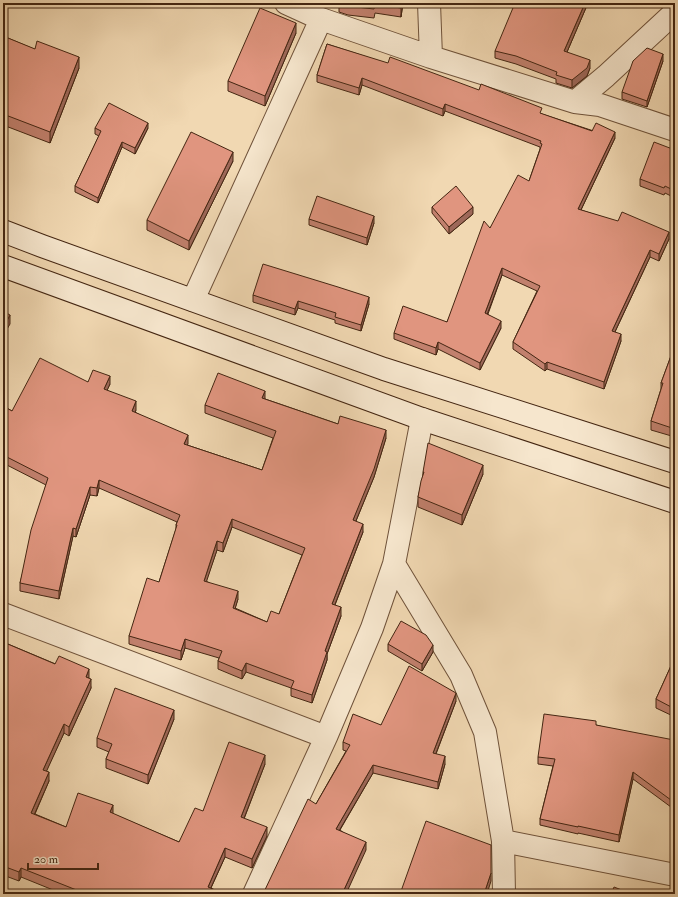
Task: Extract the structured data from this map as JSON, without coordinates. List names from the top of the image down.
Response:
{
  "scale_bar": "20 m"
}
